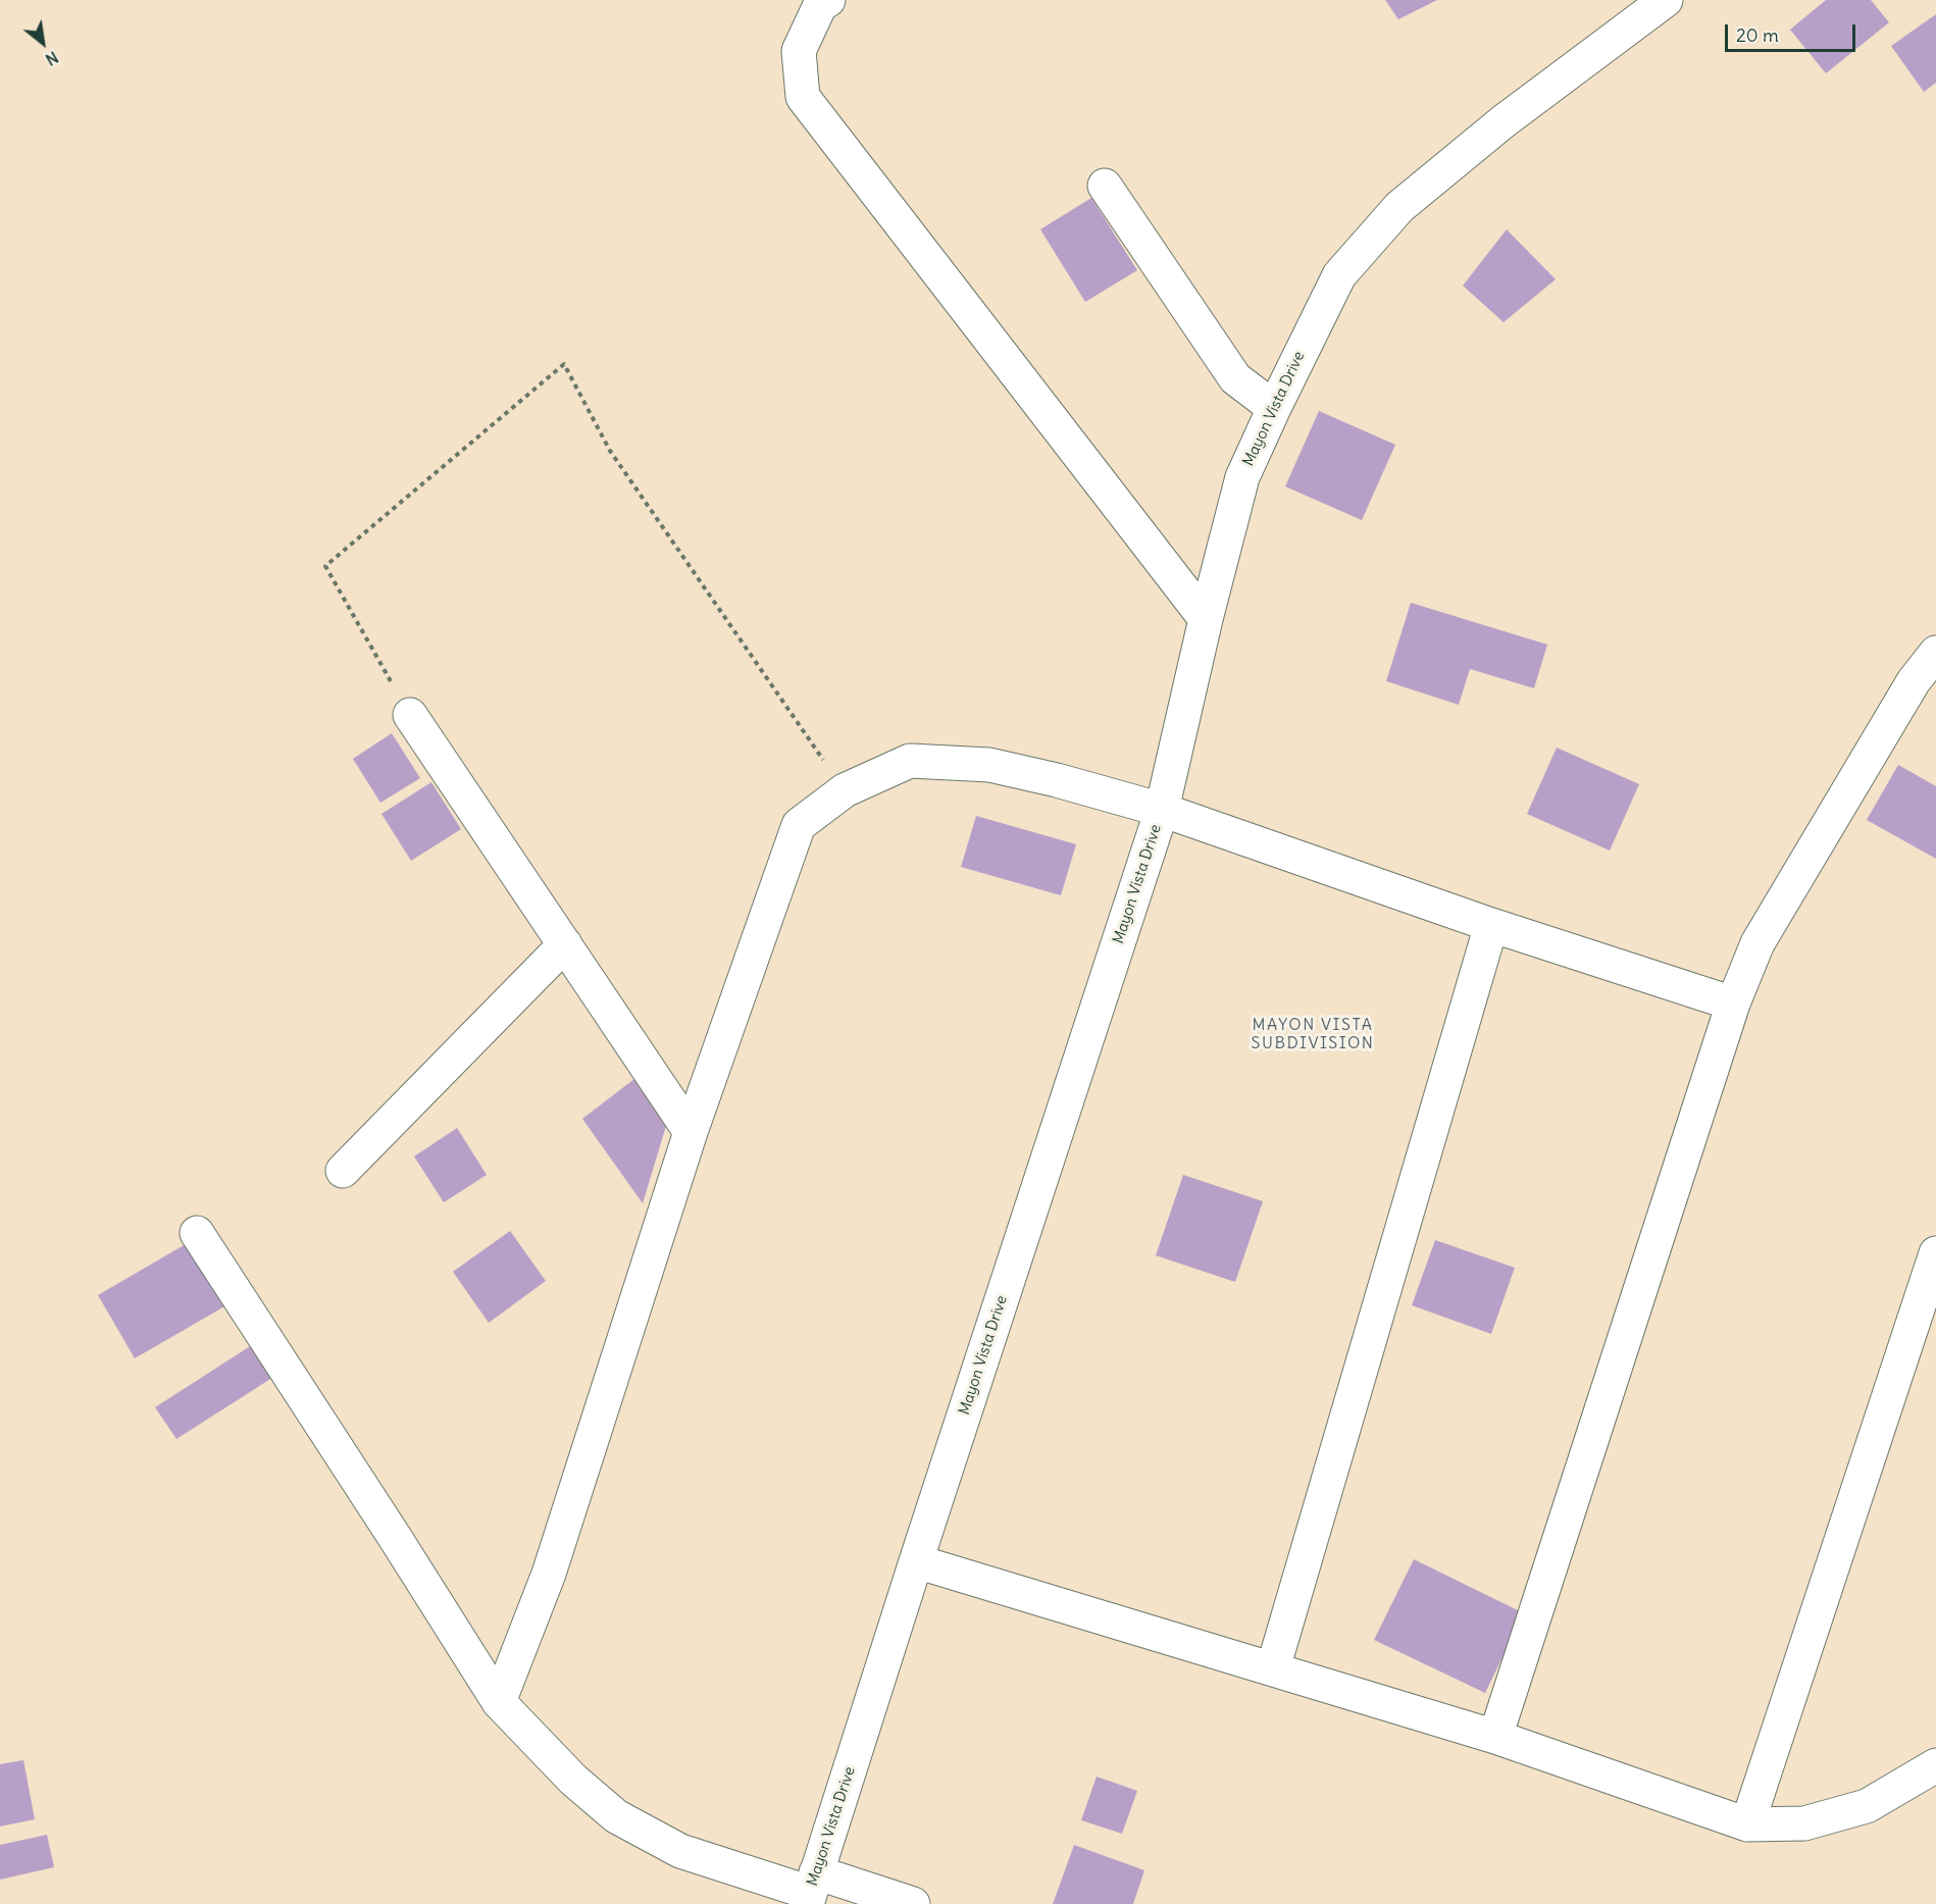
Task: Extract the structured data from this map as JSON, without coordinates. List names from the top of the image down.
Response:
{
  "streets": {
    "street": ["Mayon Vista Drive"]
  },
  "districts": ["MAYON VISTA SUBDIVISION"],
  "scale_bar": "20 m",
  "north": "bottom right"
}
